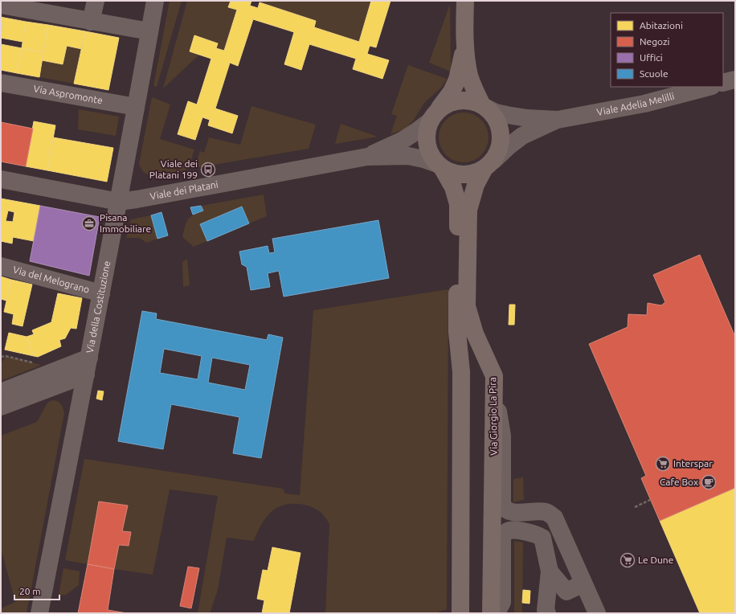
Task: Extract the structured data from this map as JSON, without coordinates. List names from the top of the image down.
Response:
{
  "streets": {
    "main road": ["Via Giorgio La Pira"],
    "street": [
      "Via Aspromonte",
      "Viale Adelia Melilli",
      "Viale dei Platani",
      "Via del Melograno",
      "Via della Costituzione"
    ]
  },
  "crossings": [
    ["Via Aspromonte", "Via della Costituzione"],
    ["Viale dei Platani", "Via della Costituzione"],
    ["Via del Melograno", "Via della Costituzione"]
  ],
  "places": {
    "bus stop": ["Viale dei Platani 199"],
    "office": ["Pisana Immobiliare"],
    "supermarket": ["Interspar", "Le Dune"],
    "cafe": ["Cafe Box"]
  },
  "legend": [
    "Abitazioni",
    "Negozi",
    "Uffici",
    "Scuole"
  ],
  "scale_bar": "20 m"
}
